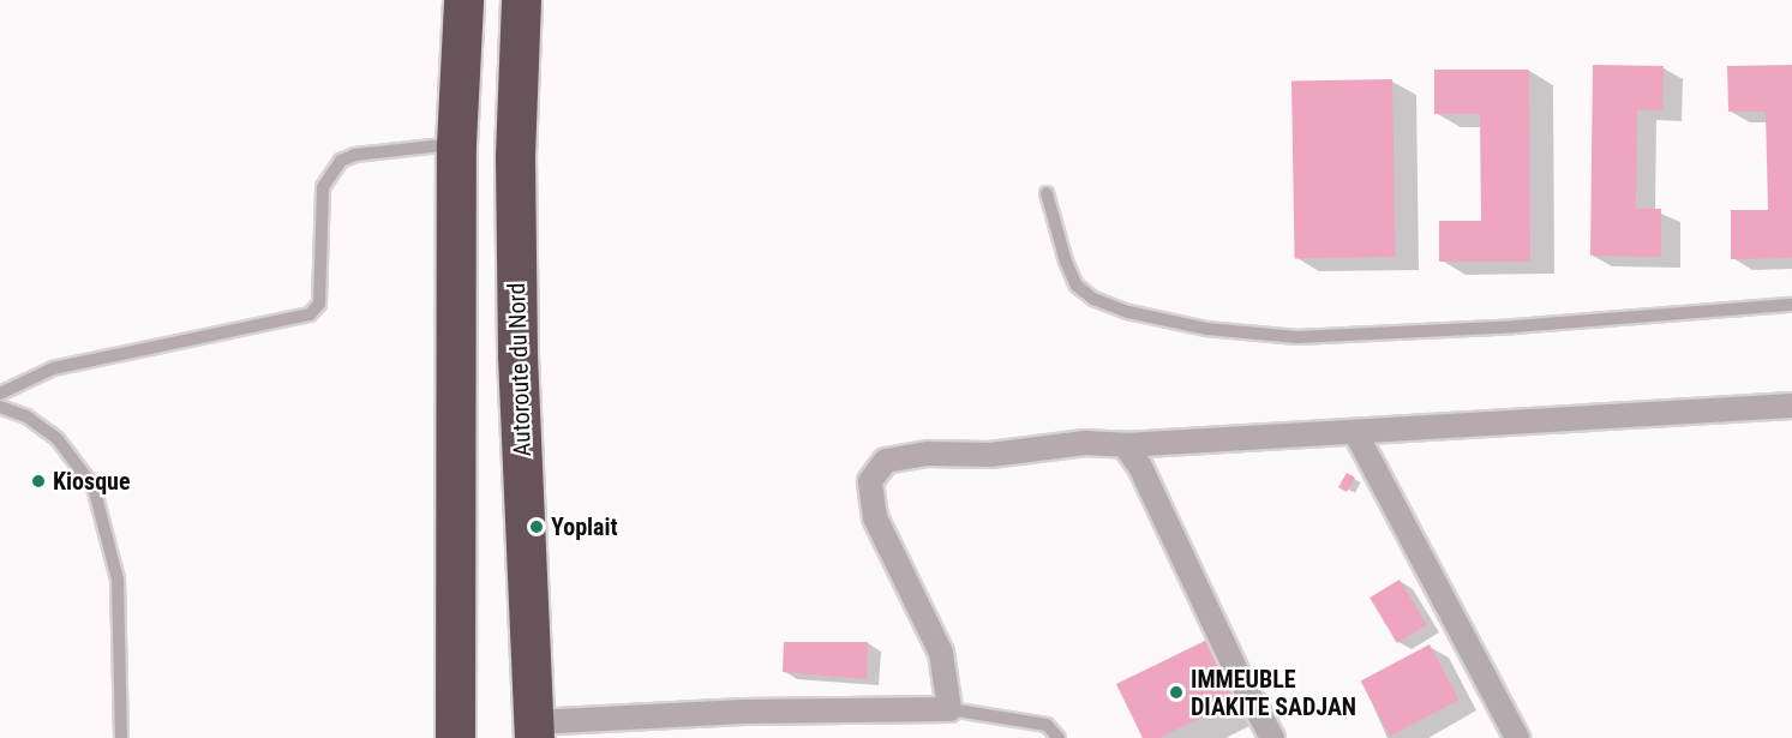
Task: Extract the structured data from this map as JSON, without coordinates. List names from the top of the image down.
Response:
{
  "streets": {
    "highway": ["Autoroute du Nord"]
  },
  "places": ["Kiosque", "Yoplait", "IMMEUBLE DIAKITE SADJAN"]
}
